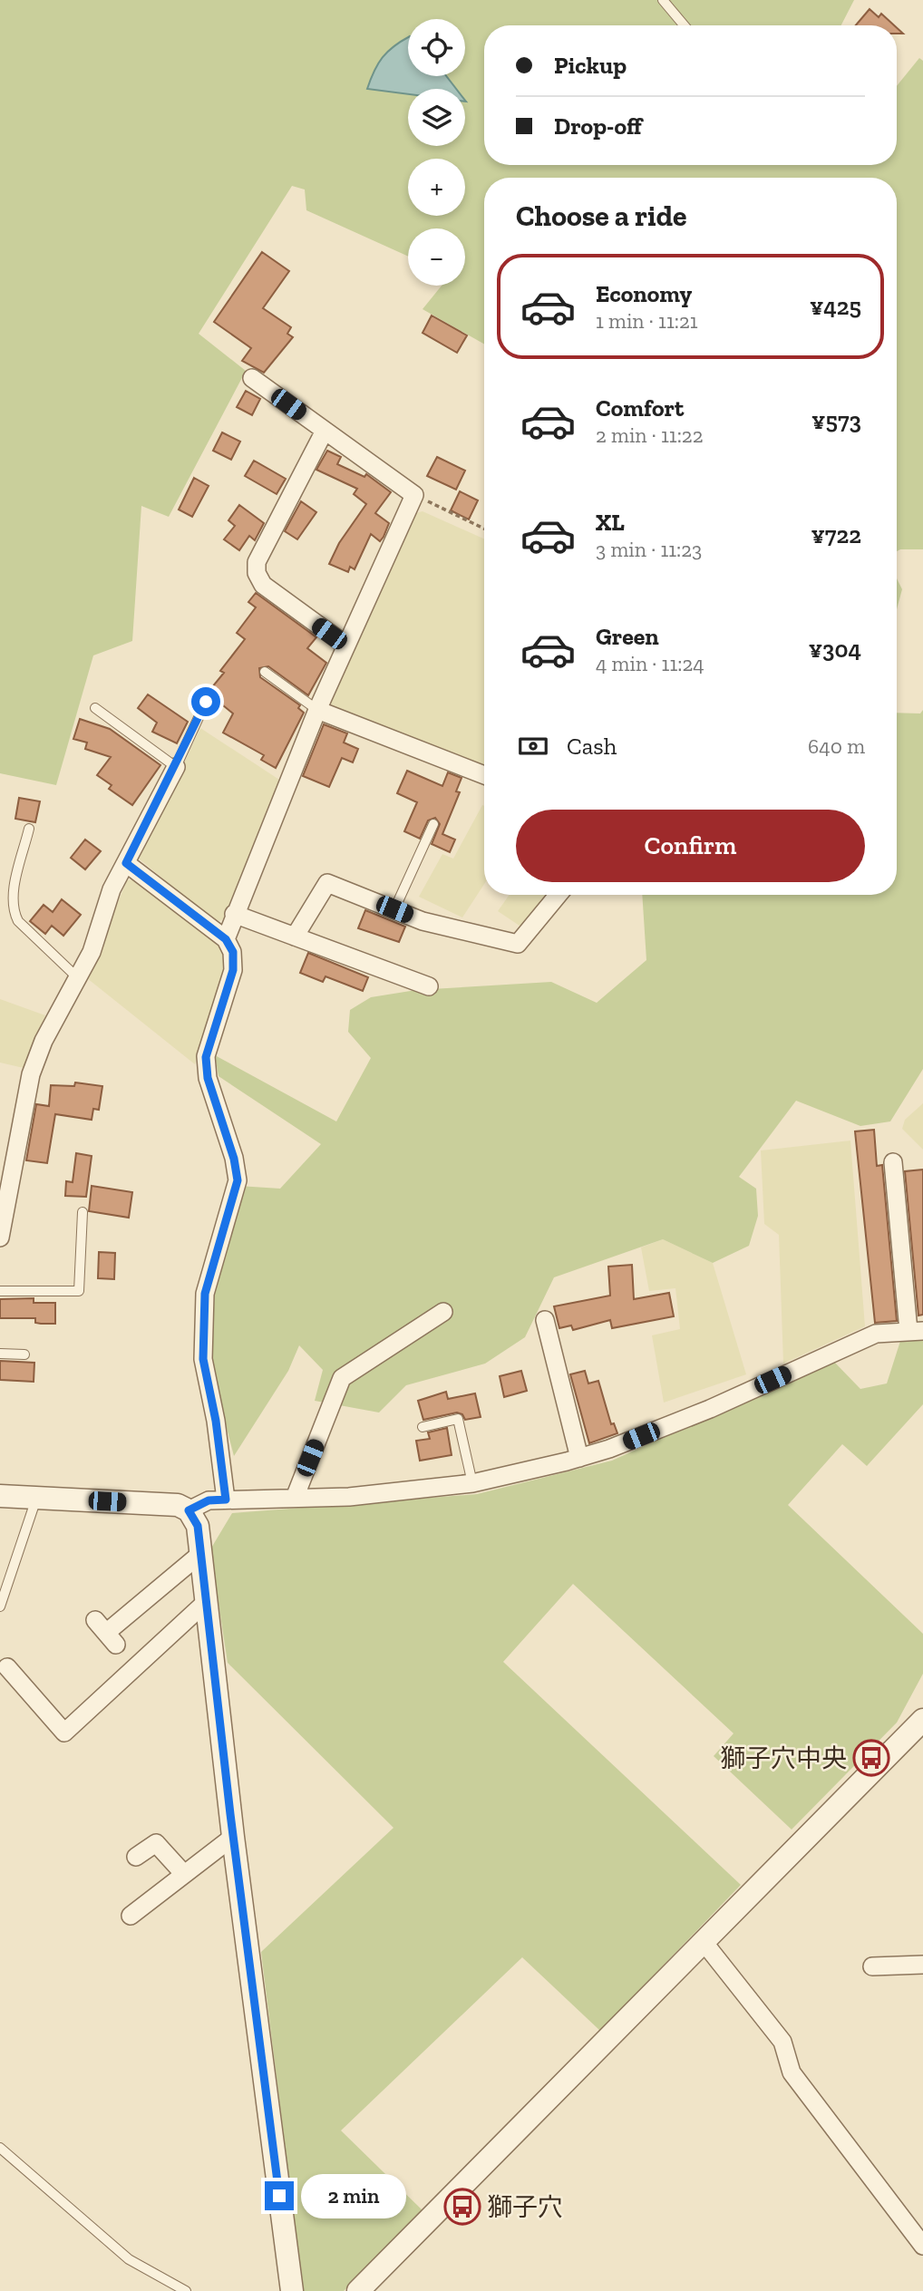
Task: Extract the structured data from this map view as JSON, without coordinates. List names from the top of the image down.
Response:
{
  "places": {
    "bus stop": ["獅子穴中央", "獅子穴"]
  },
  "page": {
    "map_buttons": ["+", "−"],
    "banner": ["Pickup", "Drop-off"],
    "heading": "Choose a ride",
    "list": [
      {
        "name": "Economy",
        "note": "1 min · 11:21",
        "value": "¥425"
      },
      {
        "name": "Comfort",
        "note": "2 min · 11:22",
        "value": "¥573"
      },
      {
        "name": "XL",
        "note": "3 min · 11:23",
        "value": "¥722"
      },
      {
        "name": "Green",
        "note": "4 min · 11:24",
        "value": "¥304"
      }
    ],
    "pay": ["Cash", "640 m"],
    "buttons": "Confirm",
    "bubble": "2 min"
  }
}
